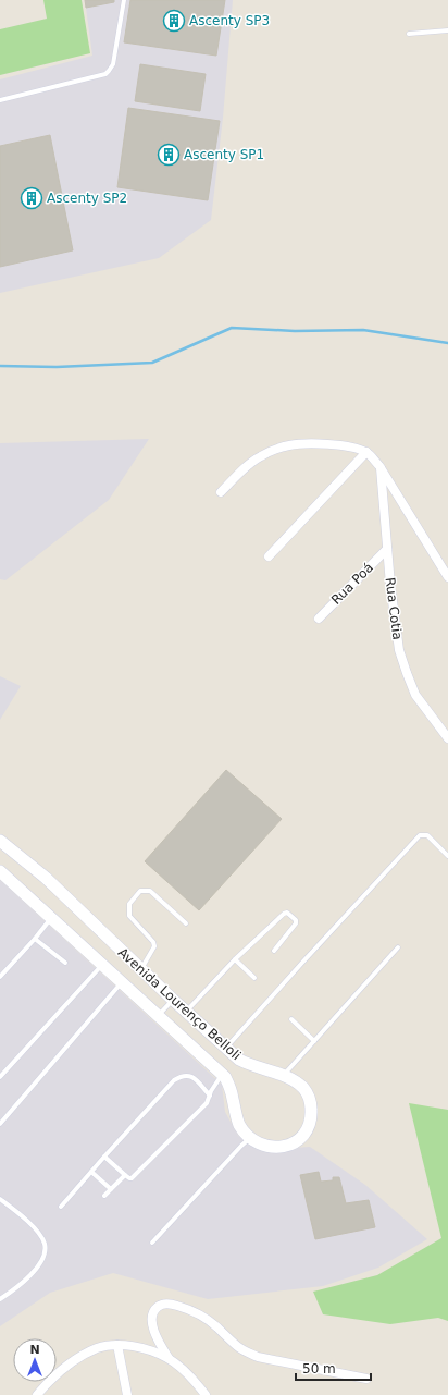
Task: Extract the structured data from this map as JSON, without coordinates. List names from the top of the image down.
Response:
{
  "streets": {
    "street": ["Rua Poá", "Rua Cotia", "Avenida Lourenço Belloli"]
  },
  "crossings": [
    ["Rua Poá", "Rua Cotia"]
  ],
  "places": {
    "building": ["Ascenty SP3", "Ascenty SP1", "Ascenty SP2"]
  },
  "scale_bar": "50 m",
  "north": "top"
}
